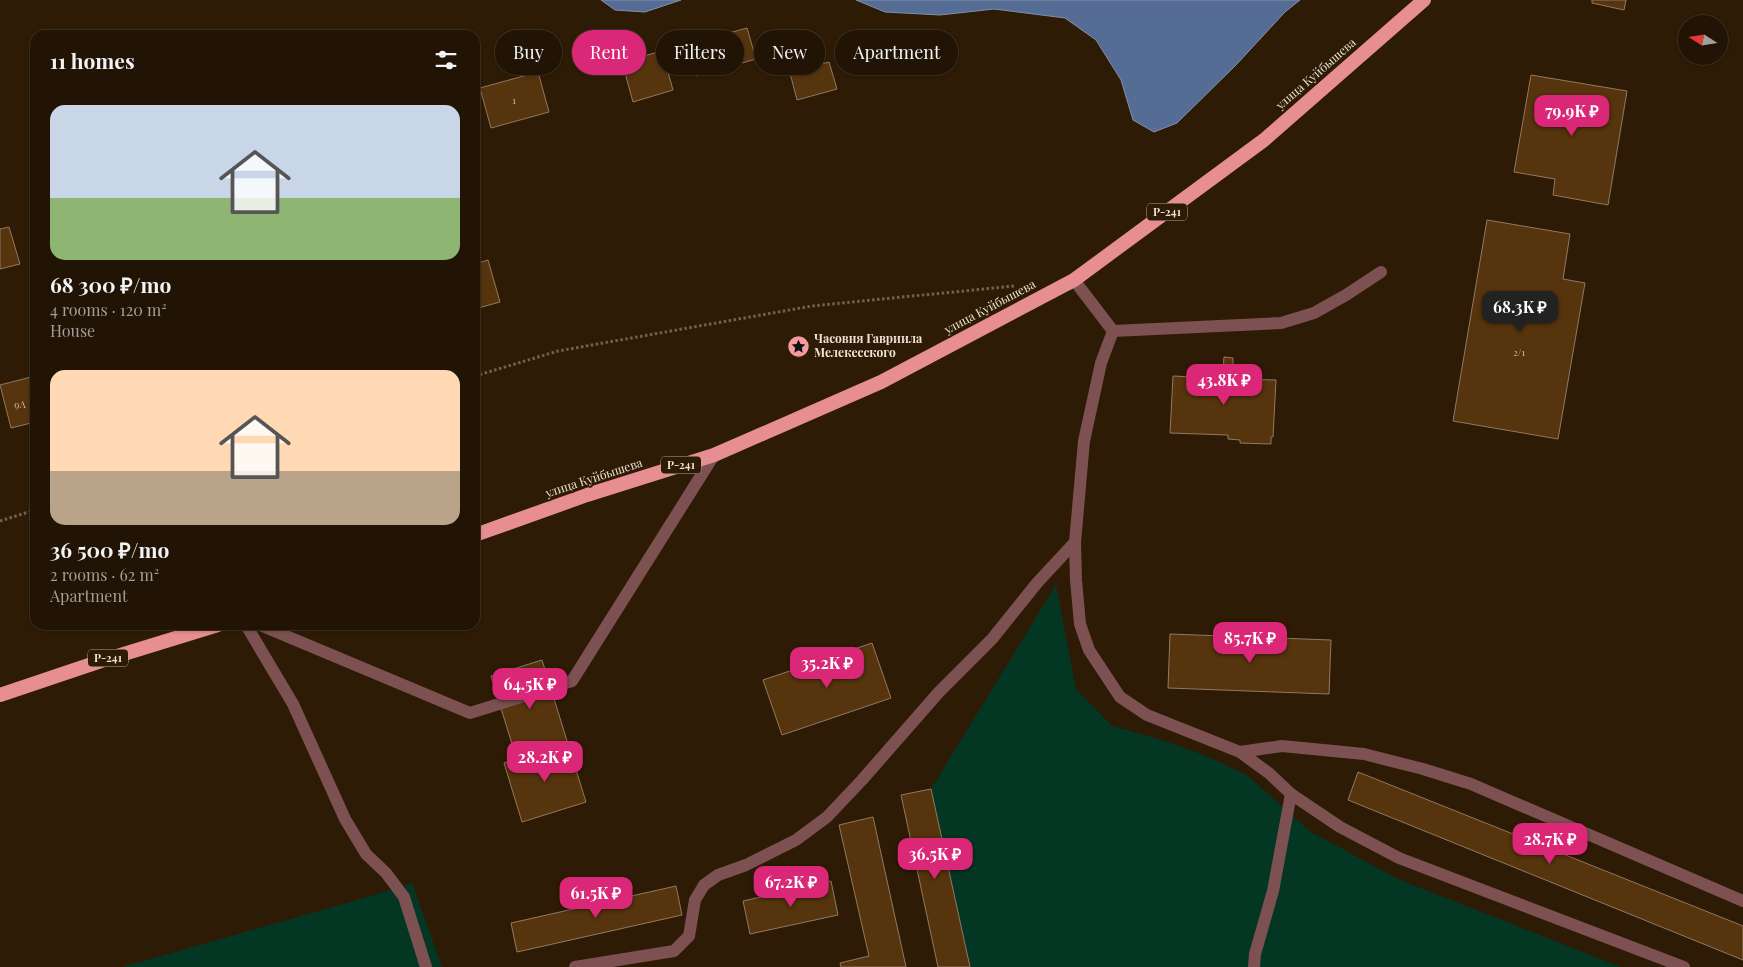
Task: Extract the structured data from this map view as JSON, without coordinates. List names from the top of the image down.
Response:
{
  "streets": {
    "highway": ["улица Куйбышева", "Р-241"]
  },
  "places": {
    "place": ["Часовня Гавриила Мелекесского"]
  },
  "house_numbers": ["1", "2/1", "9А"],
  "north": "left",
  "page": {
    "chip": [
      "Buy",
      "Rent",
      "Filters",
      "New",
      "Apartment"
    ],
    "heading": "11 homes",
    "list": [
      {
        "name": "68 300 ₽/mo",
        "note": "4 rooms · 120 m² · House"
      },
      {
        "name": "36 500 ₽/mo",
        "note": "2 rooms · 62 m² · Apartment"
      }
    ],
    "price": [
      "79.9K ₽",
      "68.3K ₽",
      "43.8K ₽",
      "85.7K ₽",
      "35.2K ₽",
      "64.5K ₽",
      "28.2K ₽",
      "28.7K ₽",
      "36.5K ₽",
      "67.2K ₽",
      "61.5K ₽"
    ]
  }
}
